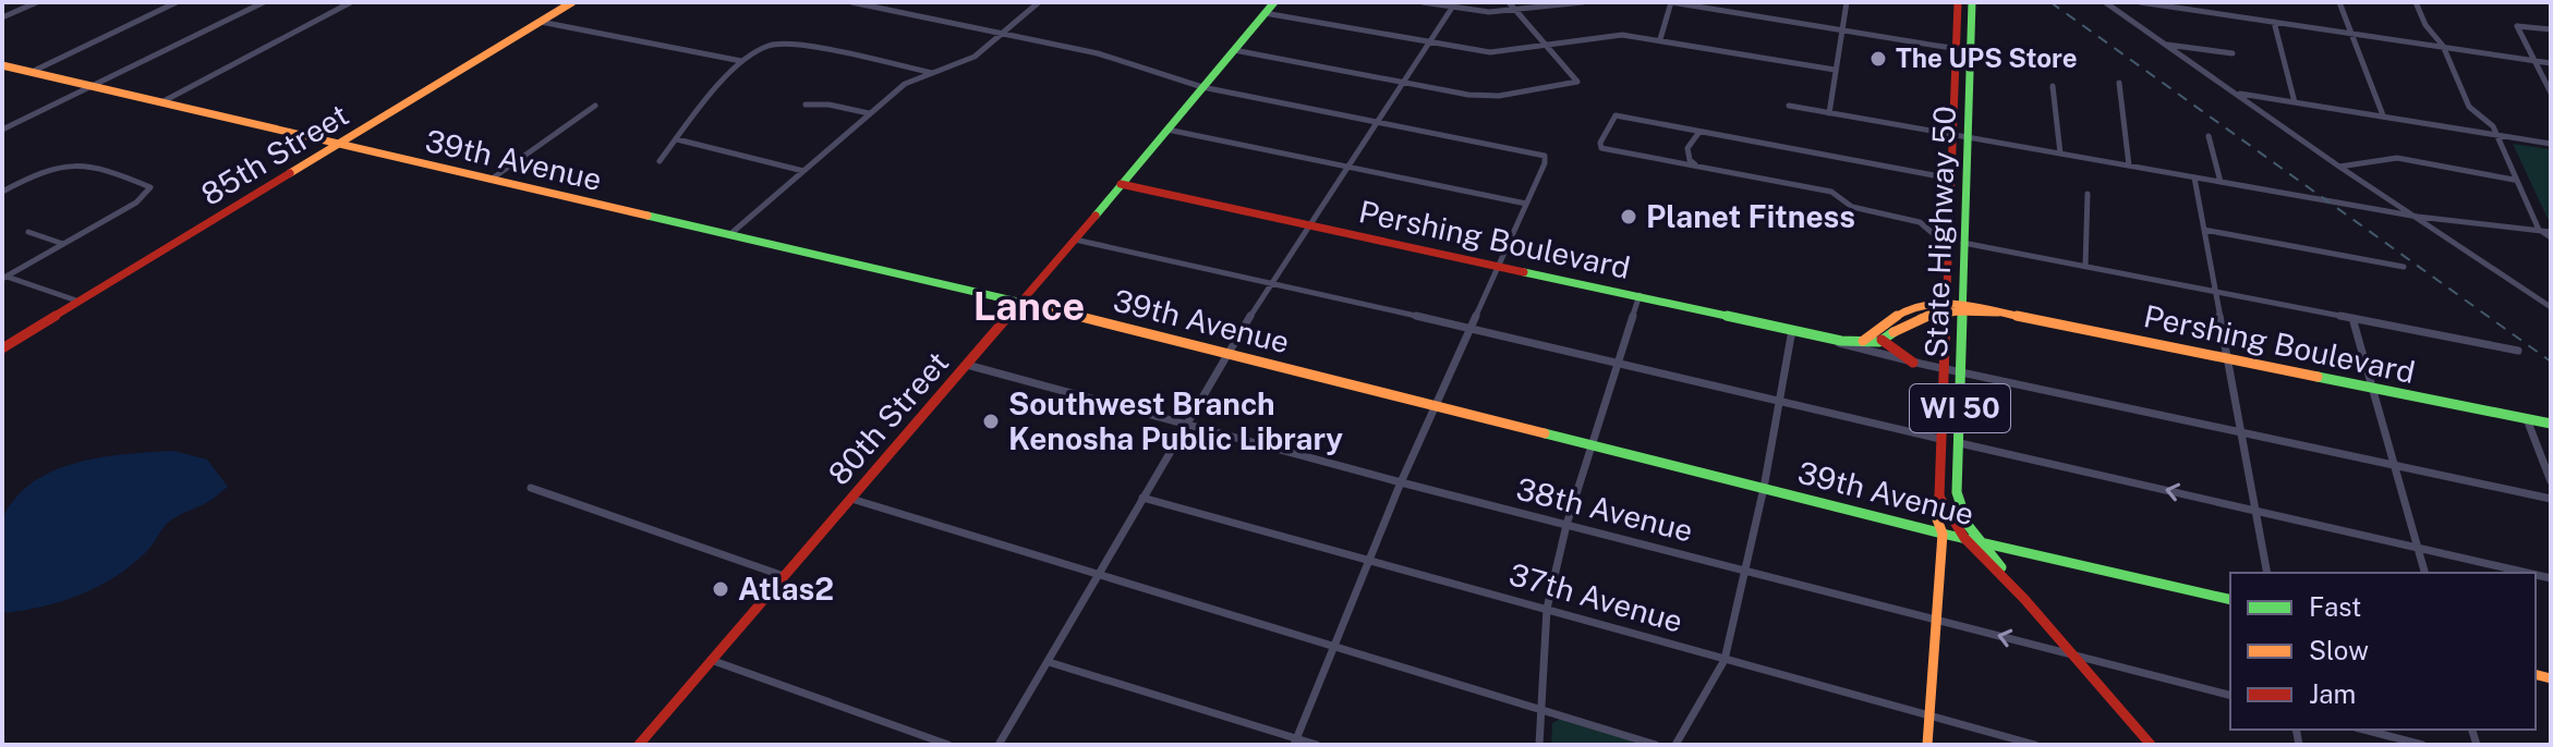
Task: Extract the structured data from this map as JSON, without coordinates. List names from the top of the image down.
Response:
{
  "streets": {
    "main road": [
      "85th Street",
      "39th Avenue",
      "State Highway 50",
      "Pershing Boulevard",
      "WI 50",
      "80th Street"
    ],
    "street": ["38th Avenue", "37th Avenue"]
  },
  "crossings": [
    ["85th Street", "39th Avenue"],
    ["39th Avenue", "State Highway 50"],
    ["39th Avenue", "80th Street"],
    ["State Highway 50", "Pershing Boulevard"],
    ["State Highway 50", "38th Avenue"],
    ["State Highway 50", "37th Avenue"],
    ["Pershing Boulevard", "80th Street"],
    ["80th Street", "38th Avenue"]
  ],
  "districts": ["Lance"],
  "places": [
    "The UPS Store",
    "Planet Fitness",
    "Southwest Branch Kenosha Public Library",
    "Atlas2"
  ],
  "legend": ["Fast", "Slow", "Jam"]
}
